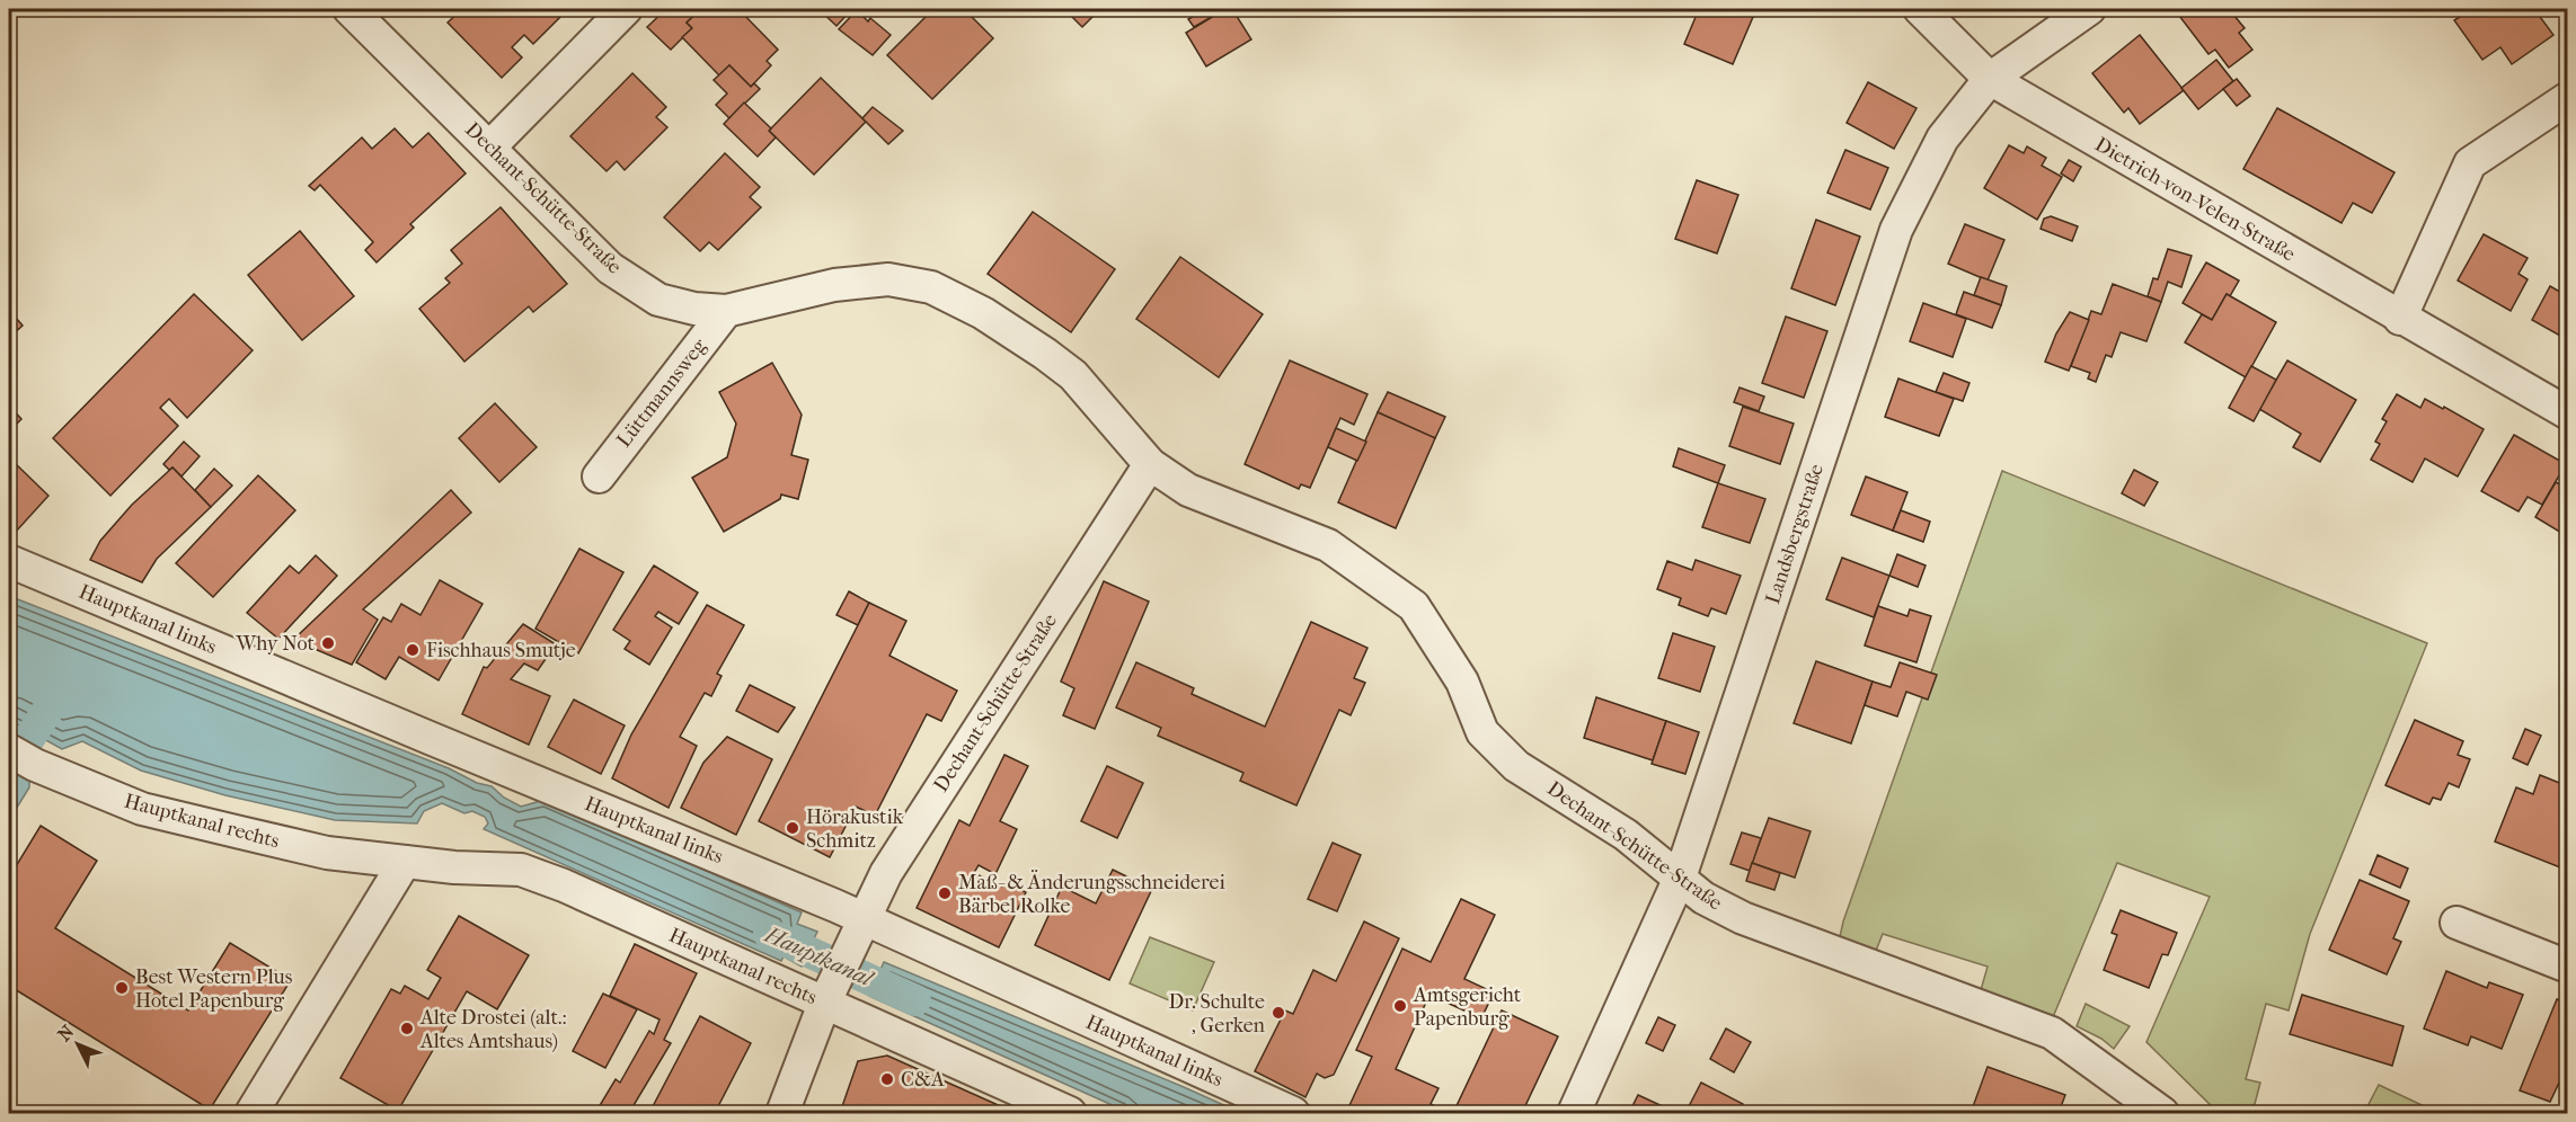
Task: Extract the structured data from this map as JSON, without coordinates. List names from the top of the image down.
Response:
{
  "streets": {
    "street": [
      "Dechant-Schütte-Straße",
      "Dietrich-von-Velen-Straße",
      "Lüttmannsweg",
      "Landsbergstraße",
      "Hauptkanal links",
      "Hauptkanal rechts"
    ]
  },
  "crossings": [
    ["Dechant-Schütte-Straße", "Lüttmannsweg"],
    ["Dechant-Schütte-Straße", "Landsbergstraße"],
    ["Dechant-Schütte-Straße", "Hauptkanal links"],
    ["Dechant-Schütte-Straße", "Hauptkanal rechts"],
    ["Dietrich-von-Velen-Straße", "Landsbergstraße"]
  ],
  "water": ["Hauptkanal"],
  "places": [
    "Why Not",
    "Fischhaus Smutje",
    "Hörakustik Schmitz",
    "Maß- & Änderungsschneiderei Bärbel Rolke",
    "Best Western Plus Hotel Papenburg",
    "Amtsgericht Papenburg",
    "Dr. Schulte , Gerken",
    "Alte Drostei (alt.: Altes Amtshaus)",
    "C&A"
  ],
  "north": "top left"
}
